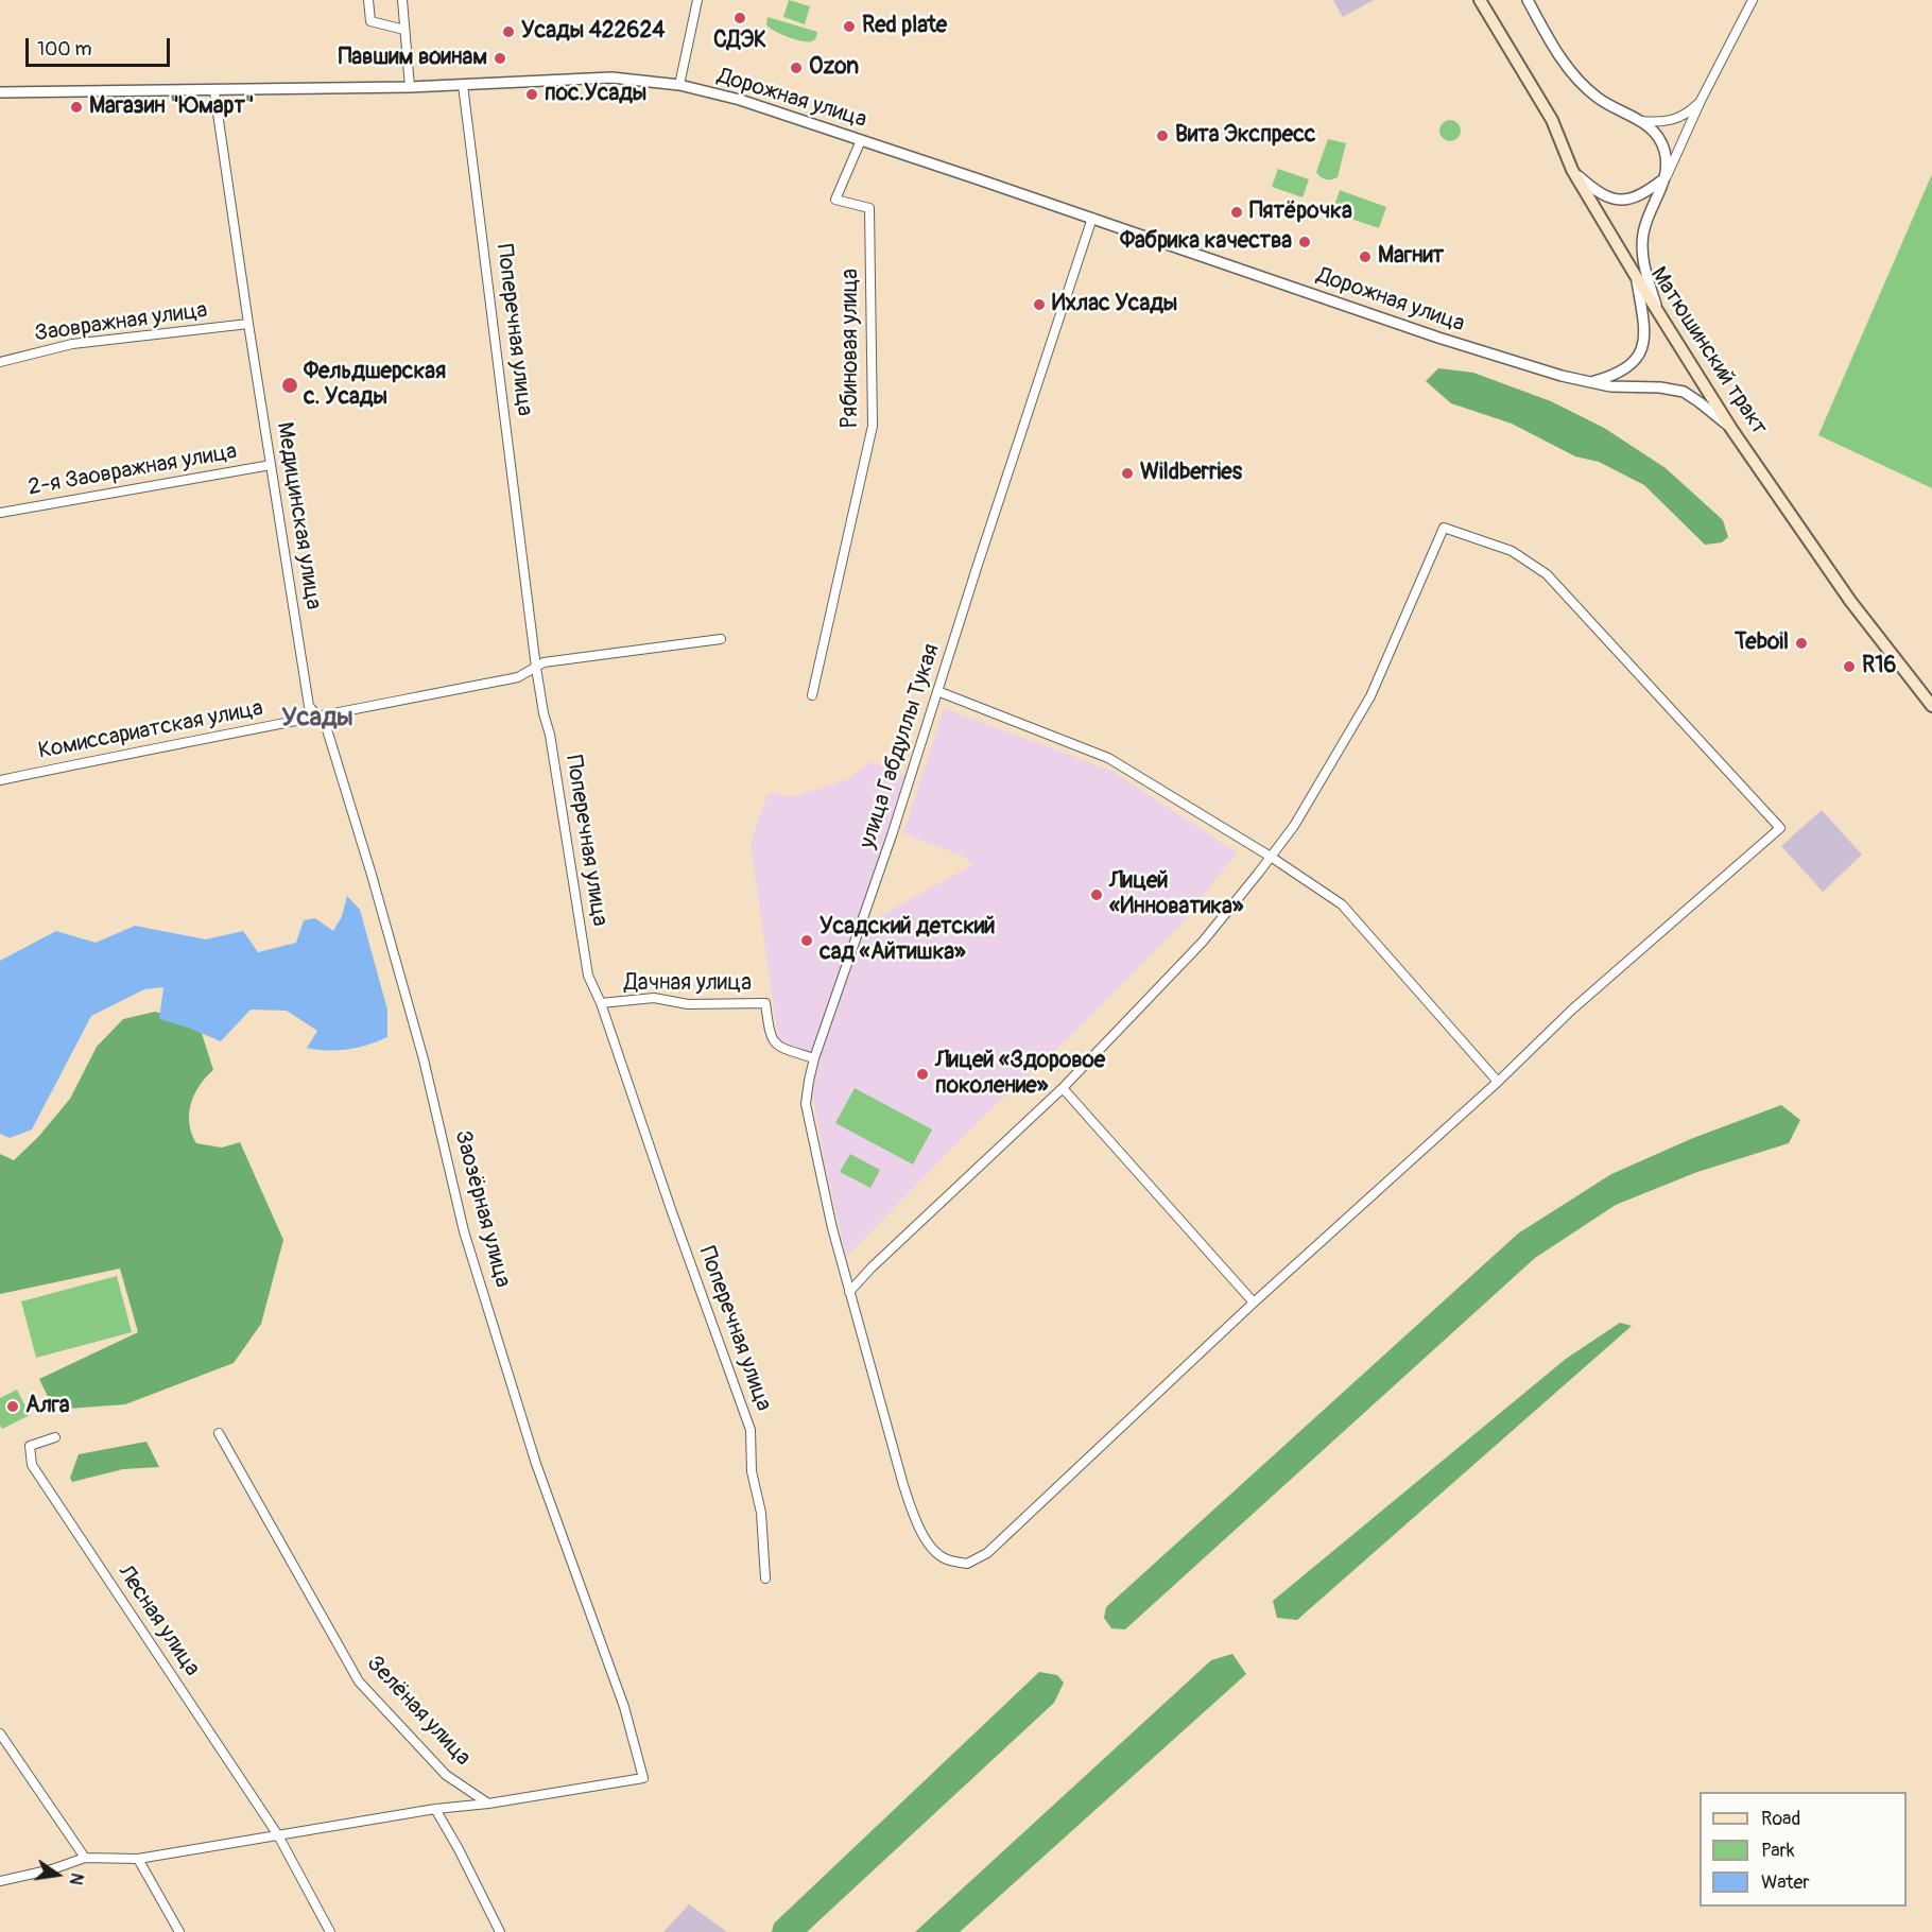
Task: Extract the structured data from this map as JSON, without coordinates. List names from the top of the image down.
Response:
{
  "streets": {
    "main road": ["Матюшинский тракт"],
    "street": [
      "Дорожная улица",
      "Заовражная улица",
      "Поперечная улица",
      "Рябиновая улица",
      "2-я Заовражная улица",
      "Медицинская улица",
      "Комиссариатская улица",
      "улица Габдуллы Тукая",
      "Дачная улица",
      "Заозёрная улица",
      "Лесная улица",
      "Зелёная улица"
    ]
  },
  "crossings": [
    ["Дорожная улица", "Поперечная улица"],
    ["Дорожная улица", "Рябиновая улица"],
    ["Дорожная улица", "Матюшинский тракт"],
    ["Дорожная улица", "Медицинская улица"],
    ["Дорожная улица", "улица Габдуллы Тукая"],
    ["Заовражная улица", "Медицинская улица"],
    ["Поперечная улица", "Комиссариатская улица"],
    ["Поперечная улица", "Дачная улица"],
    ["2-я Заовражная улица", "Медицинская улица"],
    ["Медицинская улица", "Комиссариатская улица"],
    ["Медицинская улица", "Заозёрная улица"],
    ["Комиссариатская улица", "Заозёрная улица"],
    ["улица Габдуллы Тукая", "Дачная улица"],
    ["Заозёрная улица", "Зелёная улица"]
  ],
  "districts": ["Усады"],
  "places": [
    "СДЭК",
    "Red plate",
    "Усады 422624",
    "Павшим воинам",
    "Ozon",
    "пос.Усады",
    "Магазин \"Юмарт\"",
    "Вита Экспресс",
    "Пятёрочка",
    "Фабрика качества",
    "Магнит",
    "Ихлас Усады",
    "Фельдшерская с. Усады",
    "Wildberries",
    "Teboil",
    "R16",
    "Лицей «Инноватика»",
    "Усадский детский сад «Айтишка»",
    "Лицей «Здоровое поколение»",
    "Алга"
  ],
  "legend": ["Road", "Park", "Water"],
  "scale_bar": "100 m",
  "north": "right"
}
